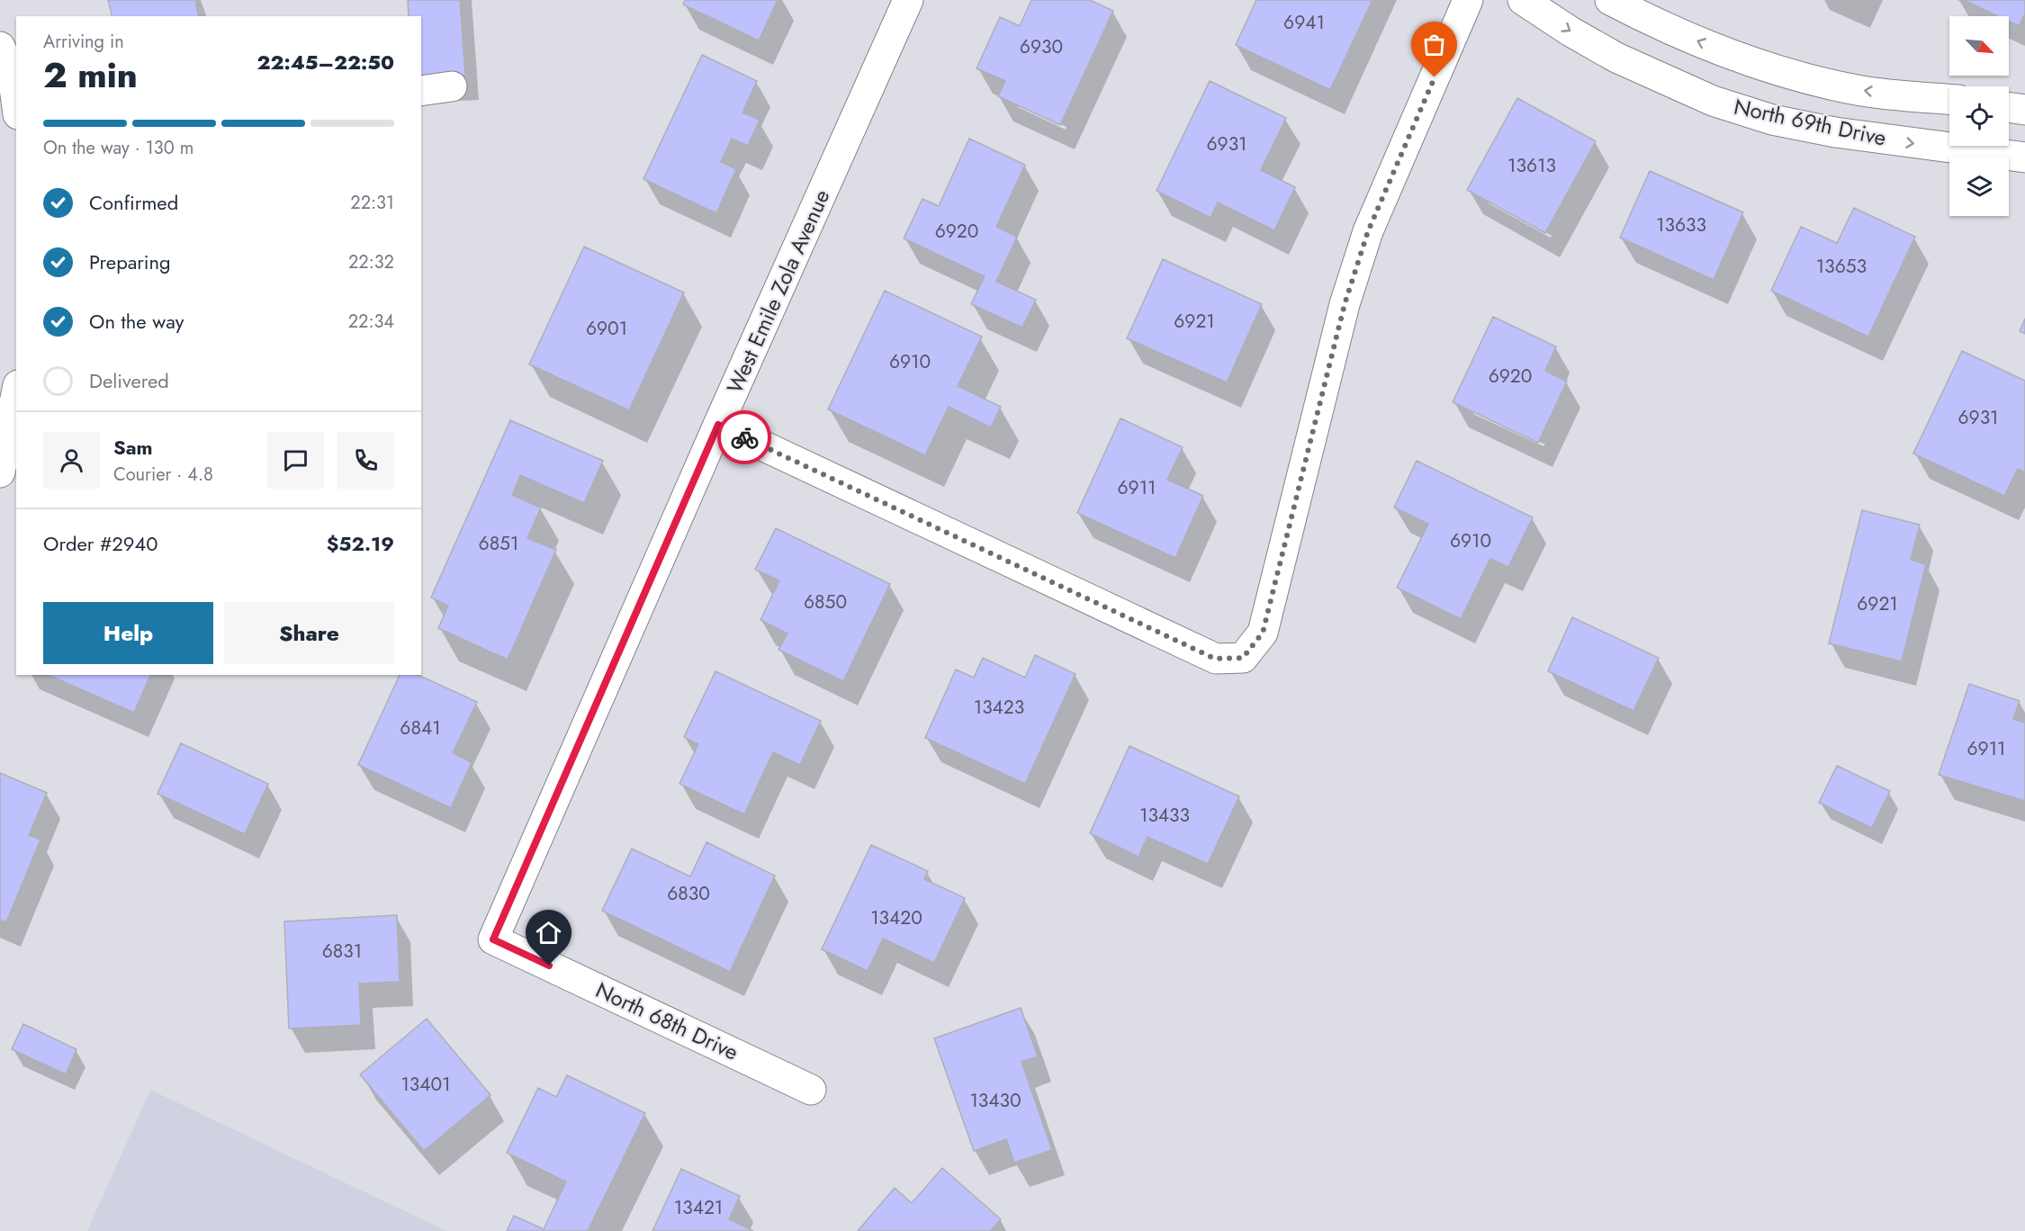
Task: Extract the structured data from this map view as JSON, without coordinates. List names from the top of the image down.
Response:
{
  "streets": {
    "street": ["North 69th Drive", "West Emile Zola Avenue", "North 68th Drive"]
  },
  "crossings": [
    ["West Emile Zola Avenue", "North 68th Drive"]
  ],
  "house_numbers": [
    "6941",
    "6930",
    "6931",
    "13613",
    "13633",
    "6920",
    "13653",
    "6921",
    "6901",
    "6910",
    "6920",
    "6931",
    "6911",
    "6910",
    "6851",
    "6850",
    "6921",
    "13423",
    "6841",
    "6911",
    "13433",
    "6830",
    "13420",
    "6831",
    "13401",
    "13430",
    "13421"
  ],
  "north": "bottom right",
  "page": {
    "heading": ["2 min", "Arriving in", "22:45–22:50"],
    "panel": [
      "Sam",
      "Courier · 4.8",
      "Order #2940",
      "$52.19"
    ],
    "bar": "On the way · 130 m",
    "list": [
      ["Confirmed", "22:31"],
      ["Preparing", "22:32"],
      ["On the way", "22:34"],
      "Delivered"
    ],
    "buttons": ["Help", "Share"]
  }
}
